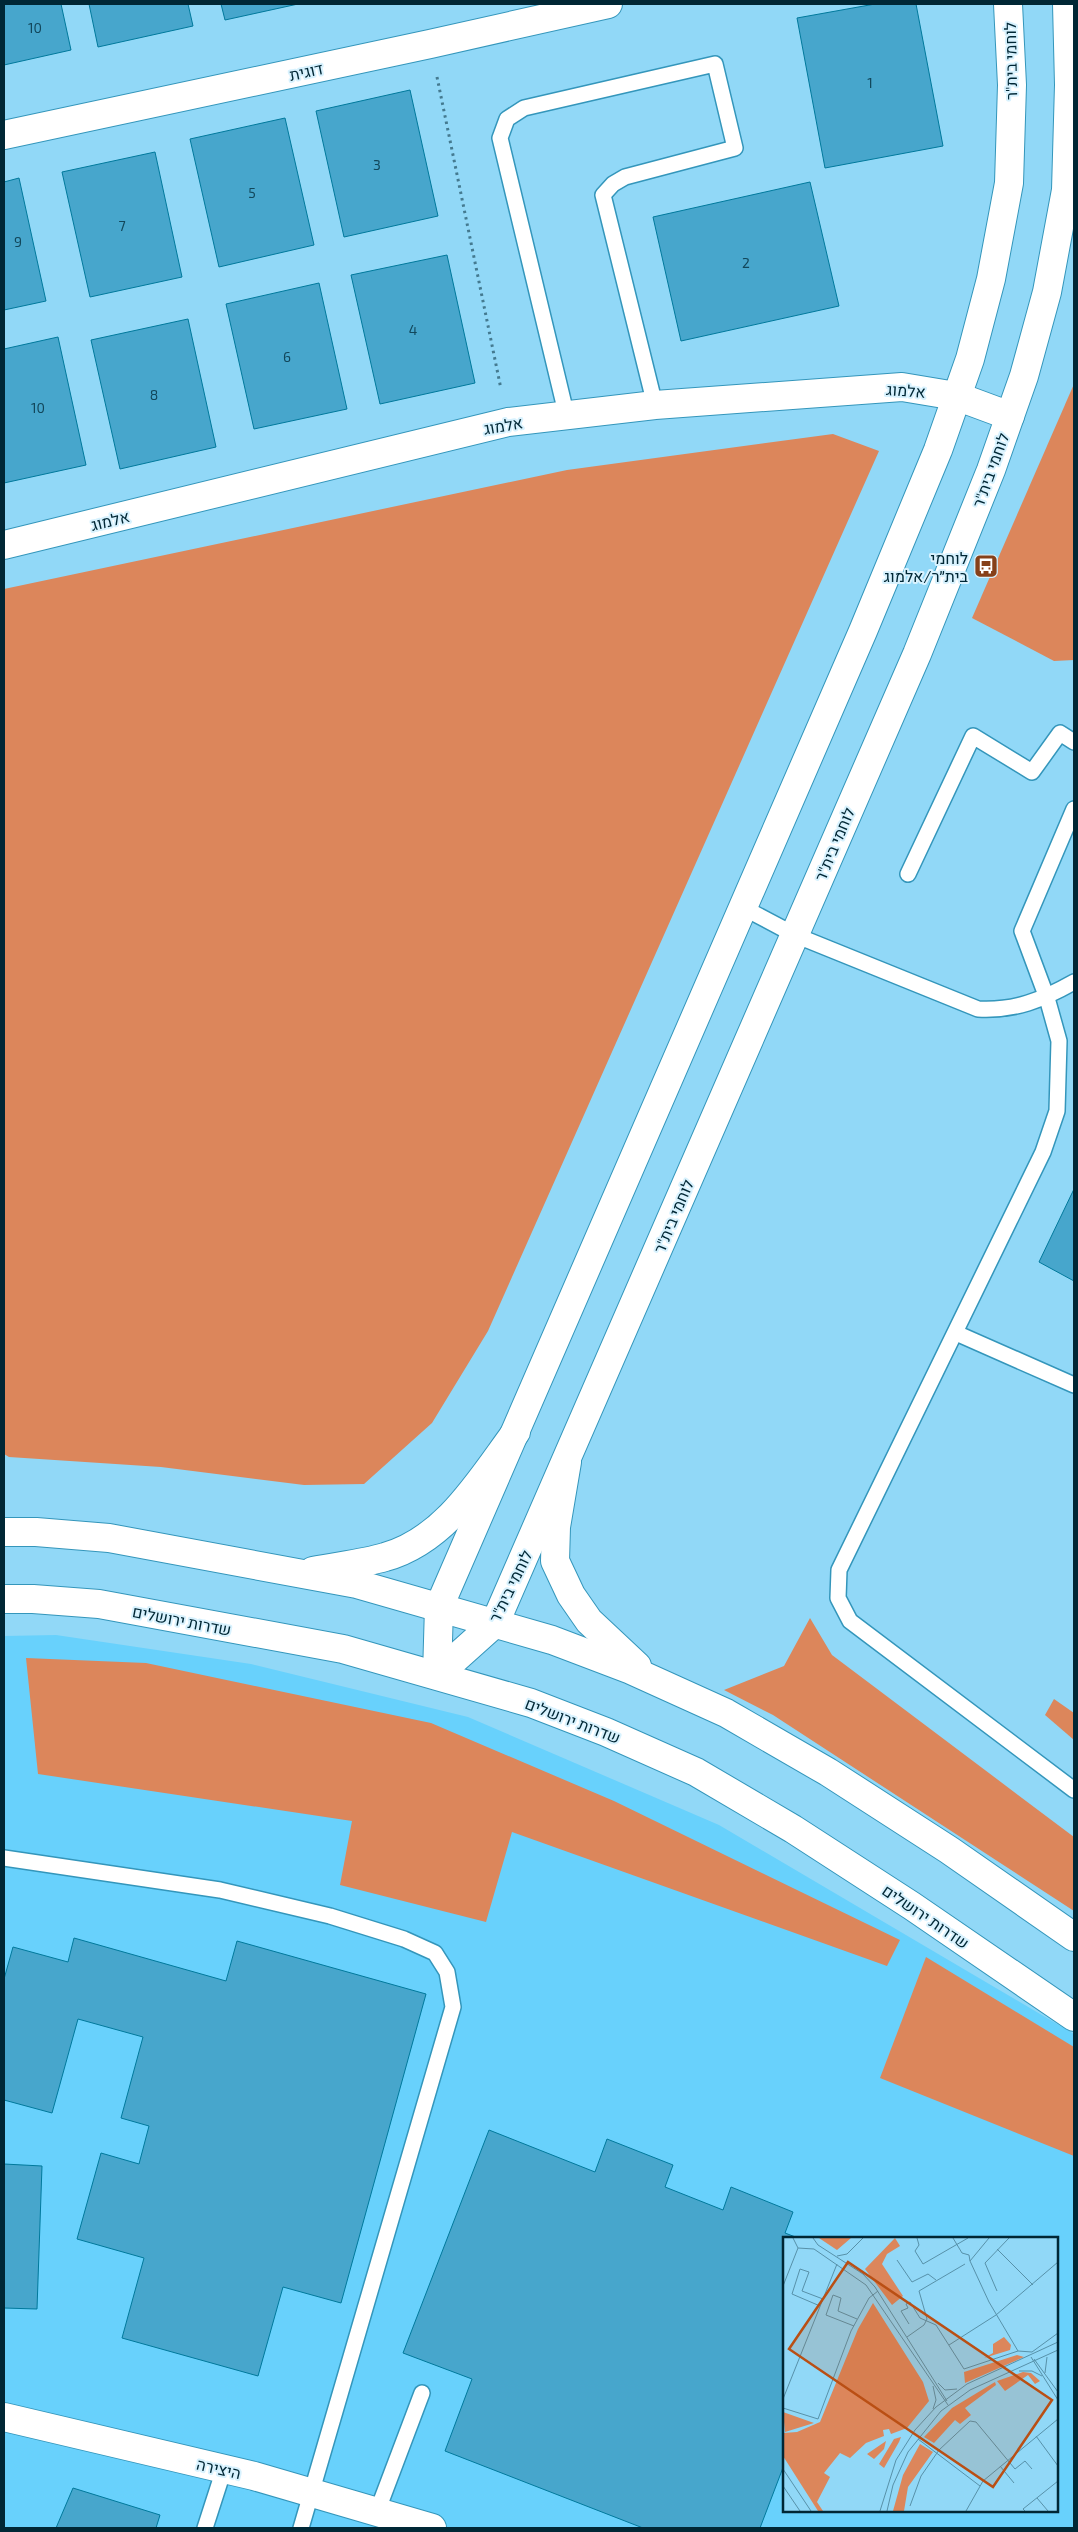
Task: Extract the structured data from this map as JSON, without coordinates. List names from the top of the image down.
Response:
{
  "streets": {
    "street": [
      "לוחמי בית\"ר",
      "דוגית",
      "אלמוג",
      "שדרות ירושלים",
      "היצירה"
    ]
  },
  "crossings": [
    ["לוחמי בית\"ר", "אלמוג"],
    ["לוחמי בית\"ר", "שדרות ירושלים"]
  ],
  "places": {
    "bus stop": ["לוחמי בית״ר/אלמוג"]
  },
  "house_numbers": [
    "10",
    "1",
    "3",
    "5",
    "7",
    "9",
    "2",
    "4",
    "6",
    "8",
    "10"
  ]
}
